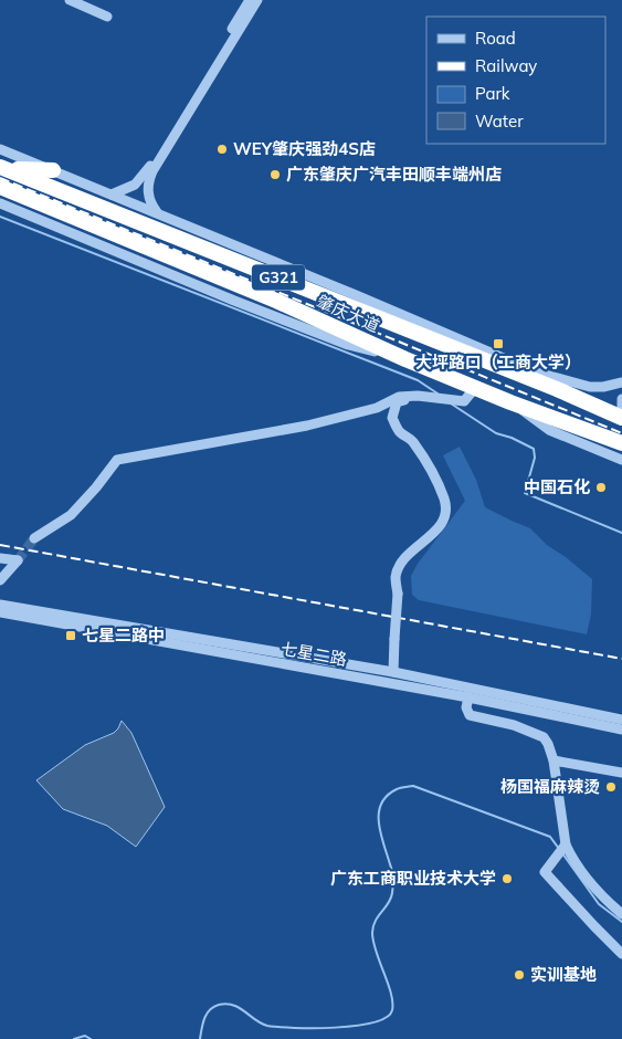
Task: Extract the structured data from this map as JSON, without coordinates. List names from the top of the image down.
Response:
{
  "streets": {
    "highway": ["G321", "肇庆大道"],
    "street": ["七星二路"]
  },
  "places": {
    "other": [
      "WEY肇庆强劲4S店",
      "广东肇庆广汽丰田顺丰端州店",
      "中国石化",
      "杨国福麻辣烫",
      "广东工商职业技术大学",
      "实训基地"
    ],
    "transit": ["大坪路口（工商大学）", "七星二路中"]
  },
  "legend": [
    "Road",
    "Railway",
    "Park",
    "Water"
  ]
}
